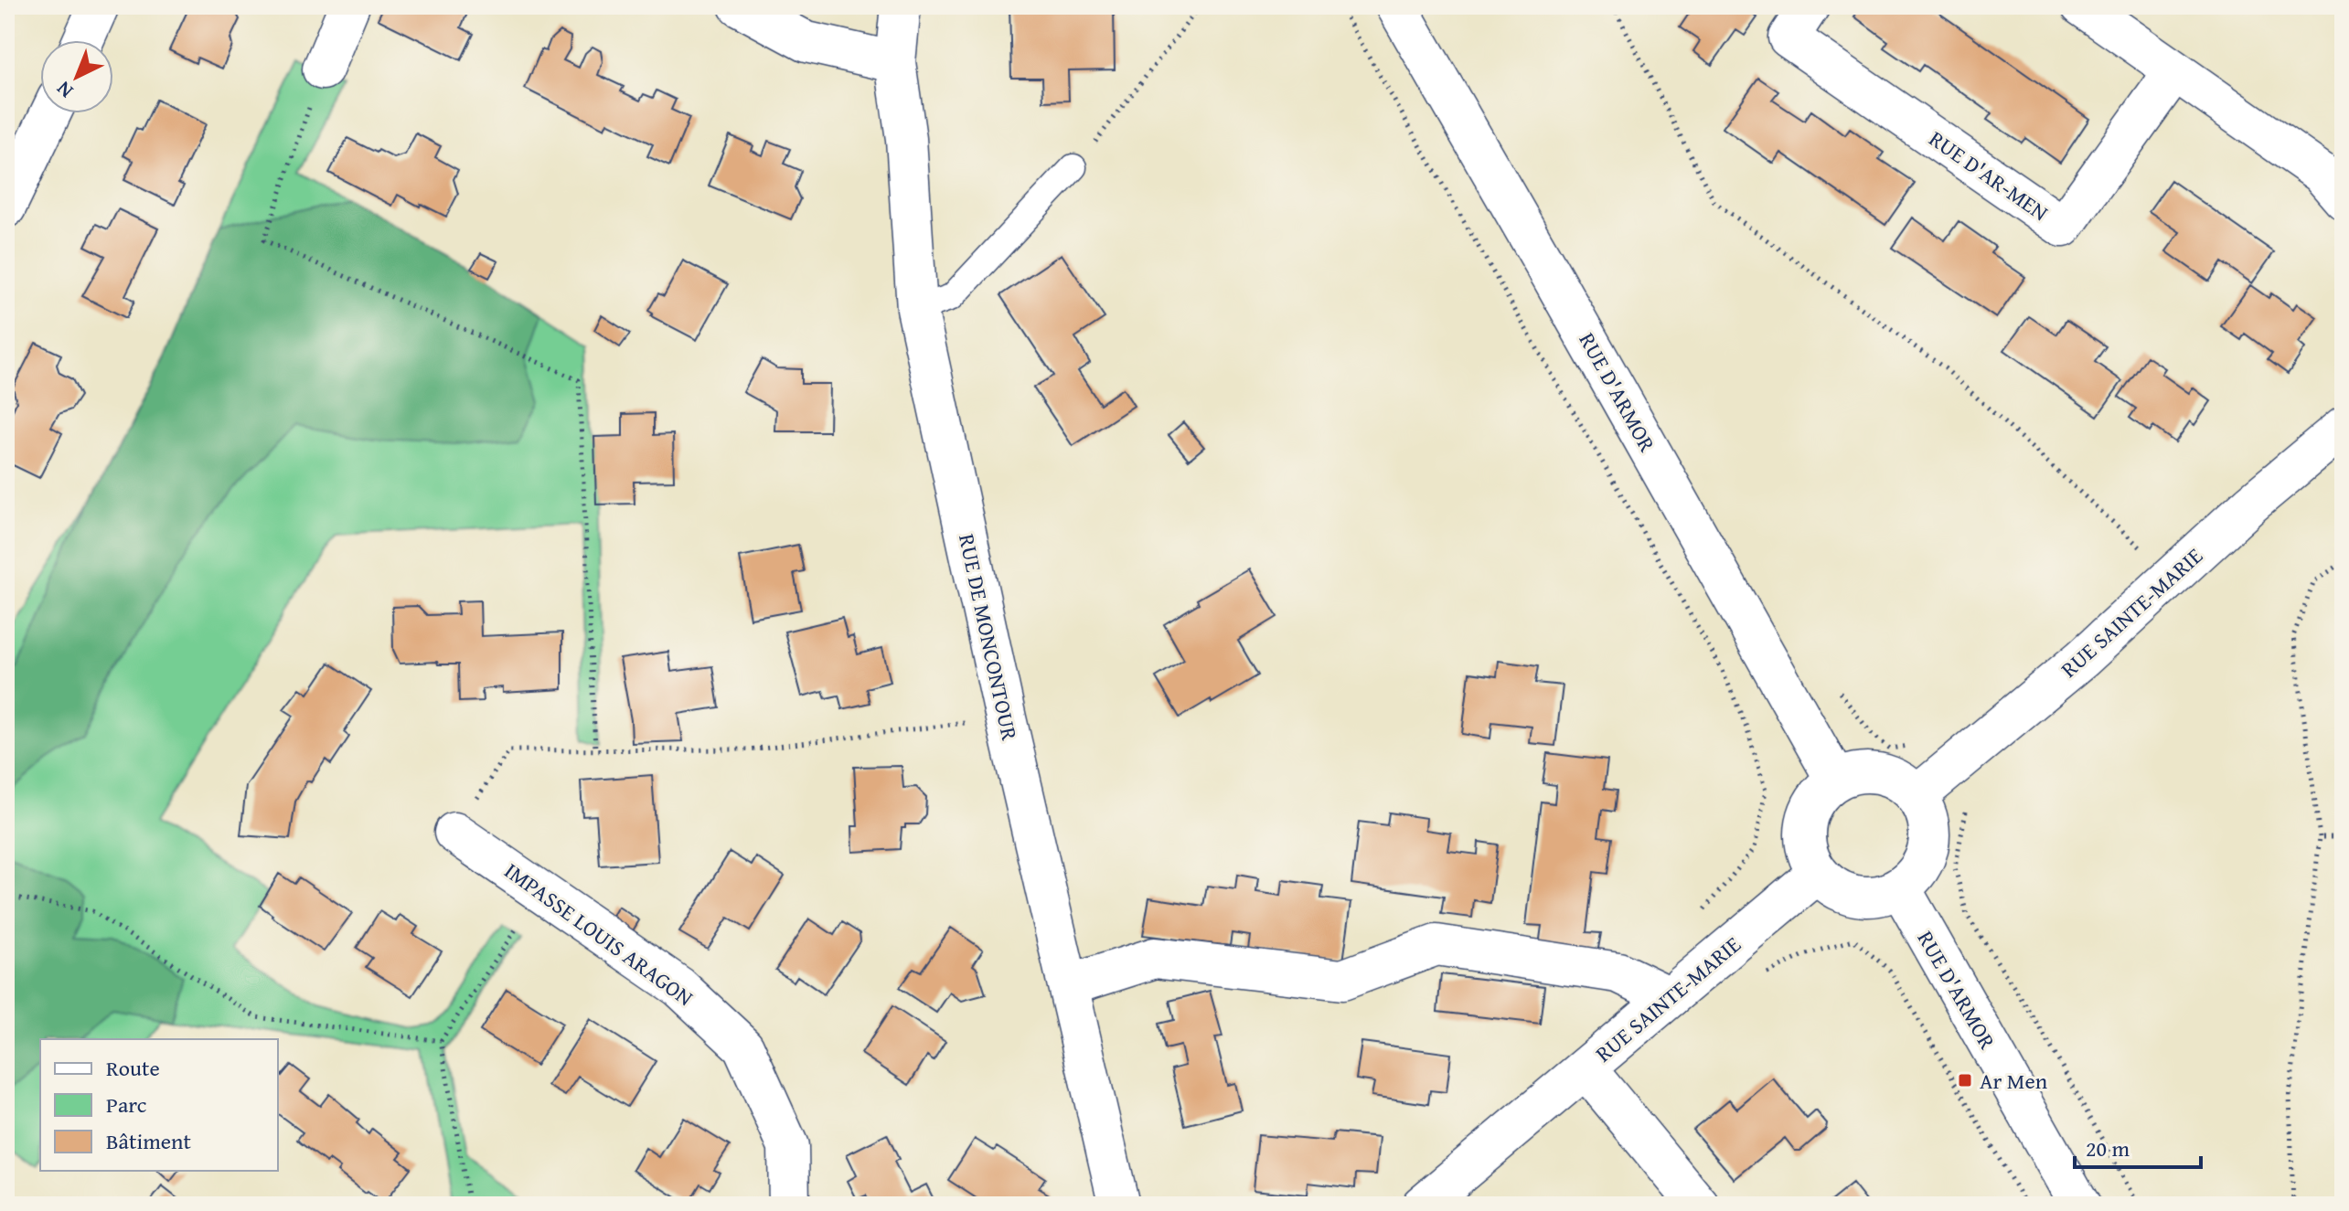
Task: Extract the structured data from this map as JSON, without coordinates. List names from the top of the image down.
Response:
{
  "streets": {
    "street": [
      "RUE D'AR-MEN",
      "RUE D'ARMOR",
      "RUE SAINTE-MARIE",
      "RUE DE MONCONTOUR",
      "IMPASSE LOUIS ARAGON"
    ]
  },
  "crossings": [
    ["RUE D'ARMOR", "RUE SAINTE-MARIE"]
  ],
  "places": {
    "transit": ["Ar Men"]
  },
  "legend": ["Route", "Parc", "Bâtiment"],
  "scale_bar": "20 m",
  "north": "bottom left"
}
